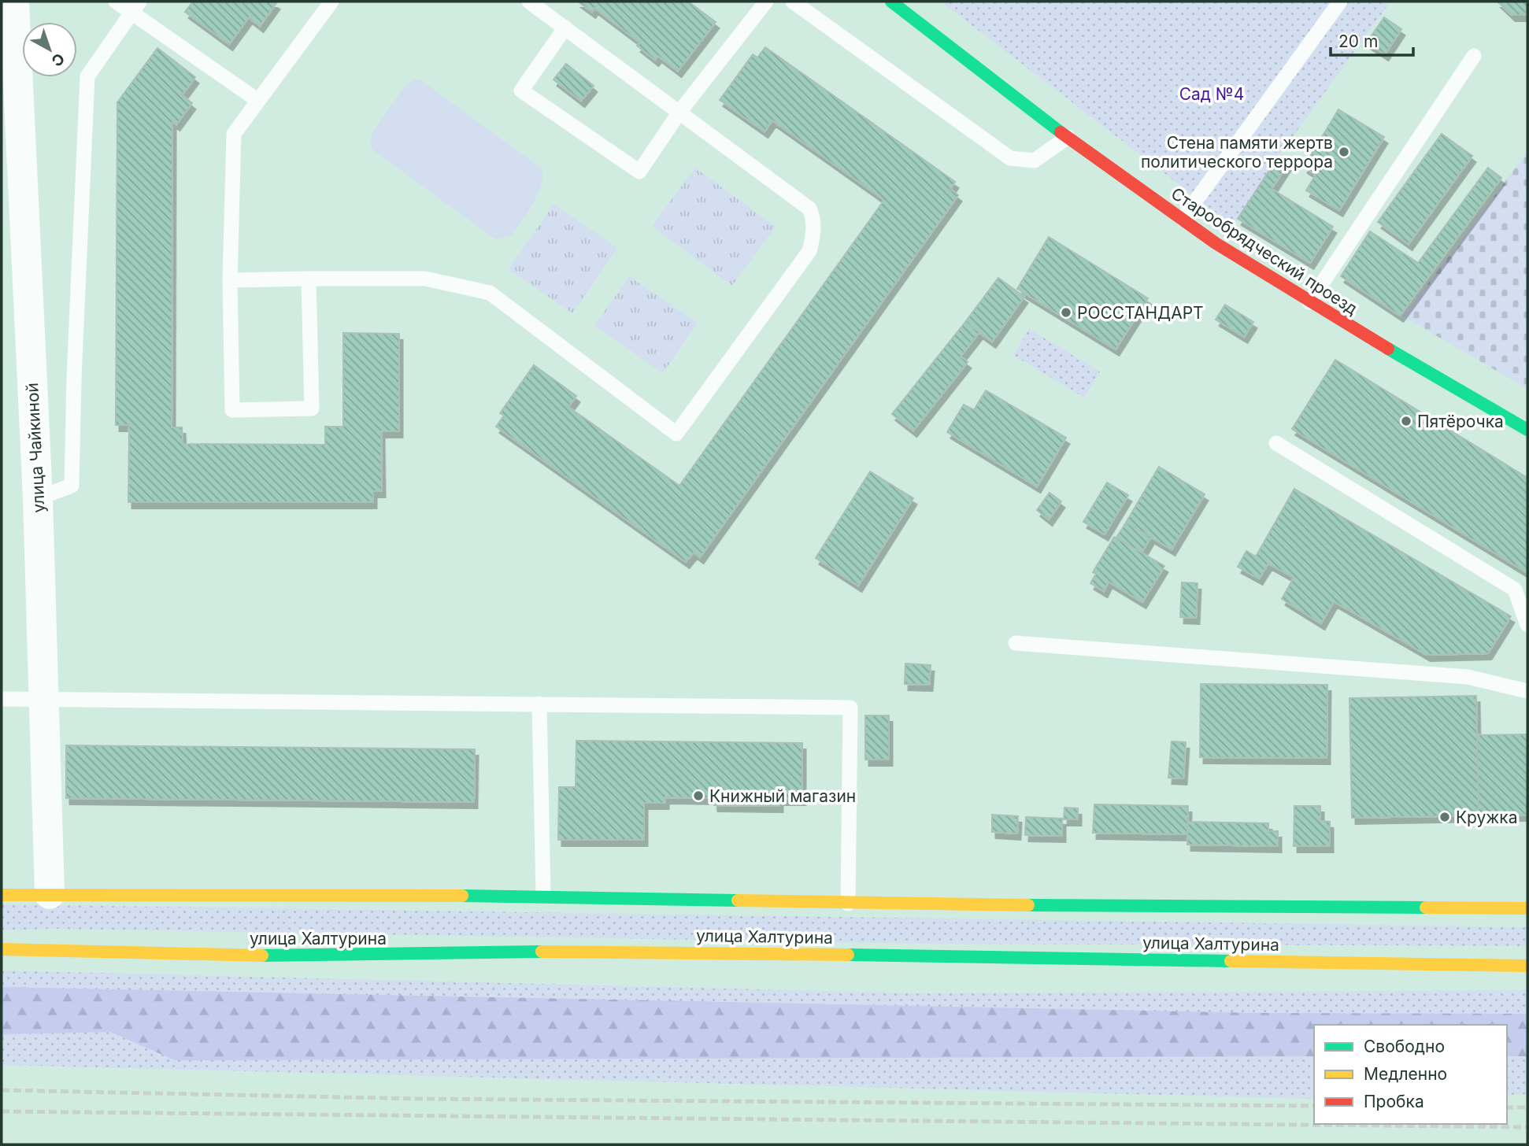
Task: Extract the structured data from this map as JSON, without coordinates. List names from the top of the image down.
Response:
{
  "streets": {
    "main road": ["Старообрядческий проезд", "улица Халтурина"],
    "street": ["улица Чайкиной"]
  },
  "crossings": [
    ["улица Чайкиной", "улица Халтурина"]
  ],
  "parks": ["Сад №4"],
  "places": [
    "Стена памяти жертв политического террора",
    "РОССТАНДАРТ",
    "Пятёрочка",
    "Книжный магазин",
    "Кружка"
  ],
  "legend": ["Свободно", "Медленно", "Пробка"],
  "scale_bar": "20 m",
  "north": "bottom right"
}
